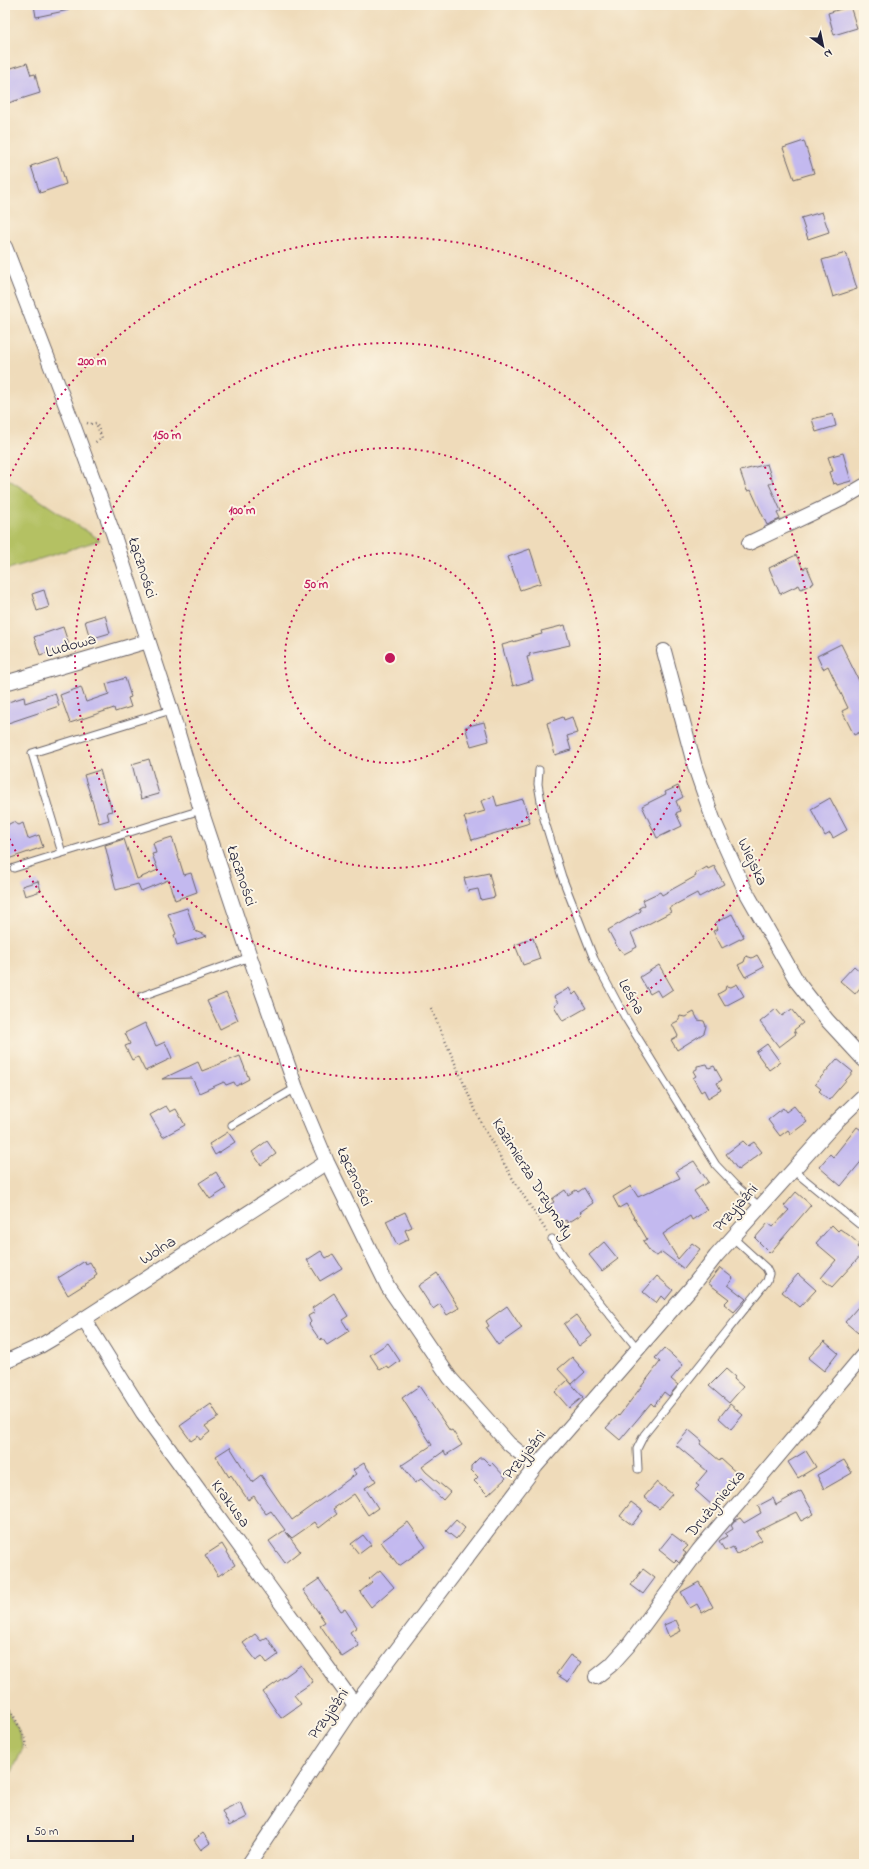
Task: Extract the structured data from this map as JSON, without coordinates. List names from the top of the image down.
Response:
{
  "streets": {
    "street": [
      "Łączności",
      "Ludowa",
      "Wiejska",
      "Przyjaźni",
      "Wolna",
      "Krakusa",
      "Drużyniecka"
    ],
    "lane": ["Leśna", "Kazimierza Drzymały"]
  },
  "crossings": [
    ["Łączności", "Ludowa"],
    ["Łączności", "Przyjaźni"],
    ["Łączności", "Wolna"],
    ["Leśna", "Przyjaźni"],
    ["Kazimierza Drzymały", "Przyjaźni"],
    ["Przyjaźni", "Krakusa"],
    ["Wolna", "Krakusa"]
  ],
  "scale_bar": "50 m",
  "north": "bottom right",
  "rings": [
    "200 m",
    "150 m",
    "100 m",
    "50 m"
  ]
}
